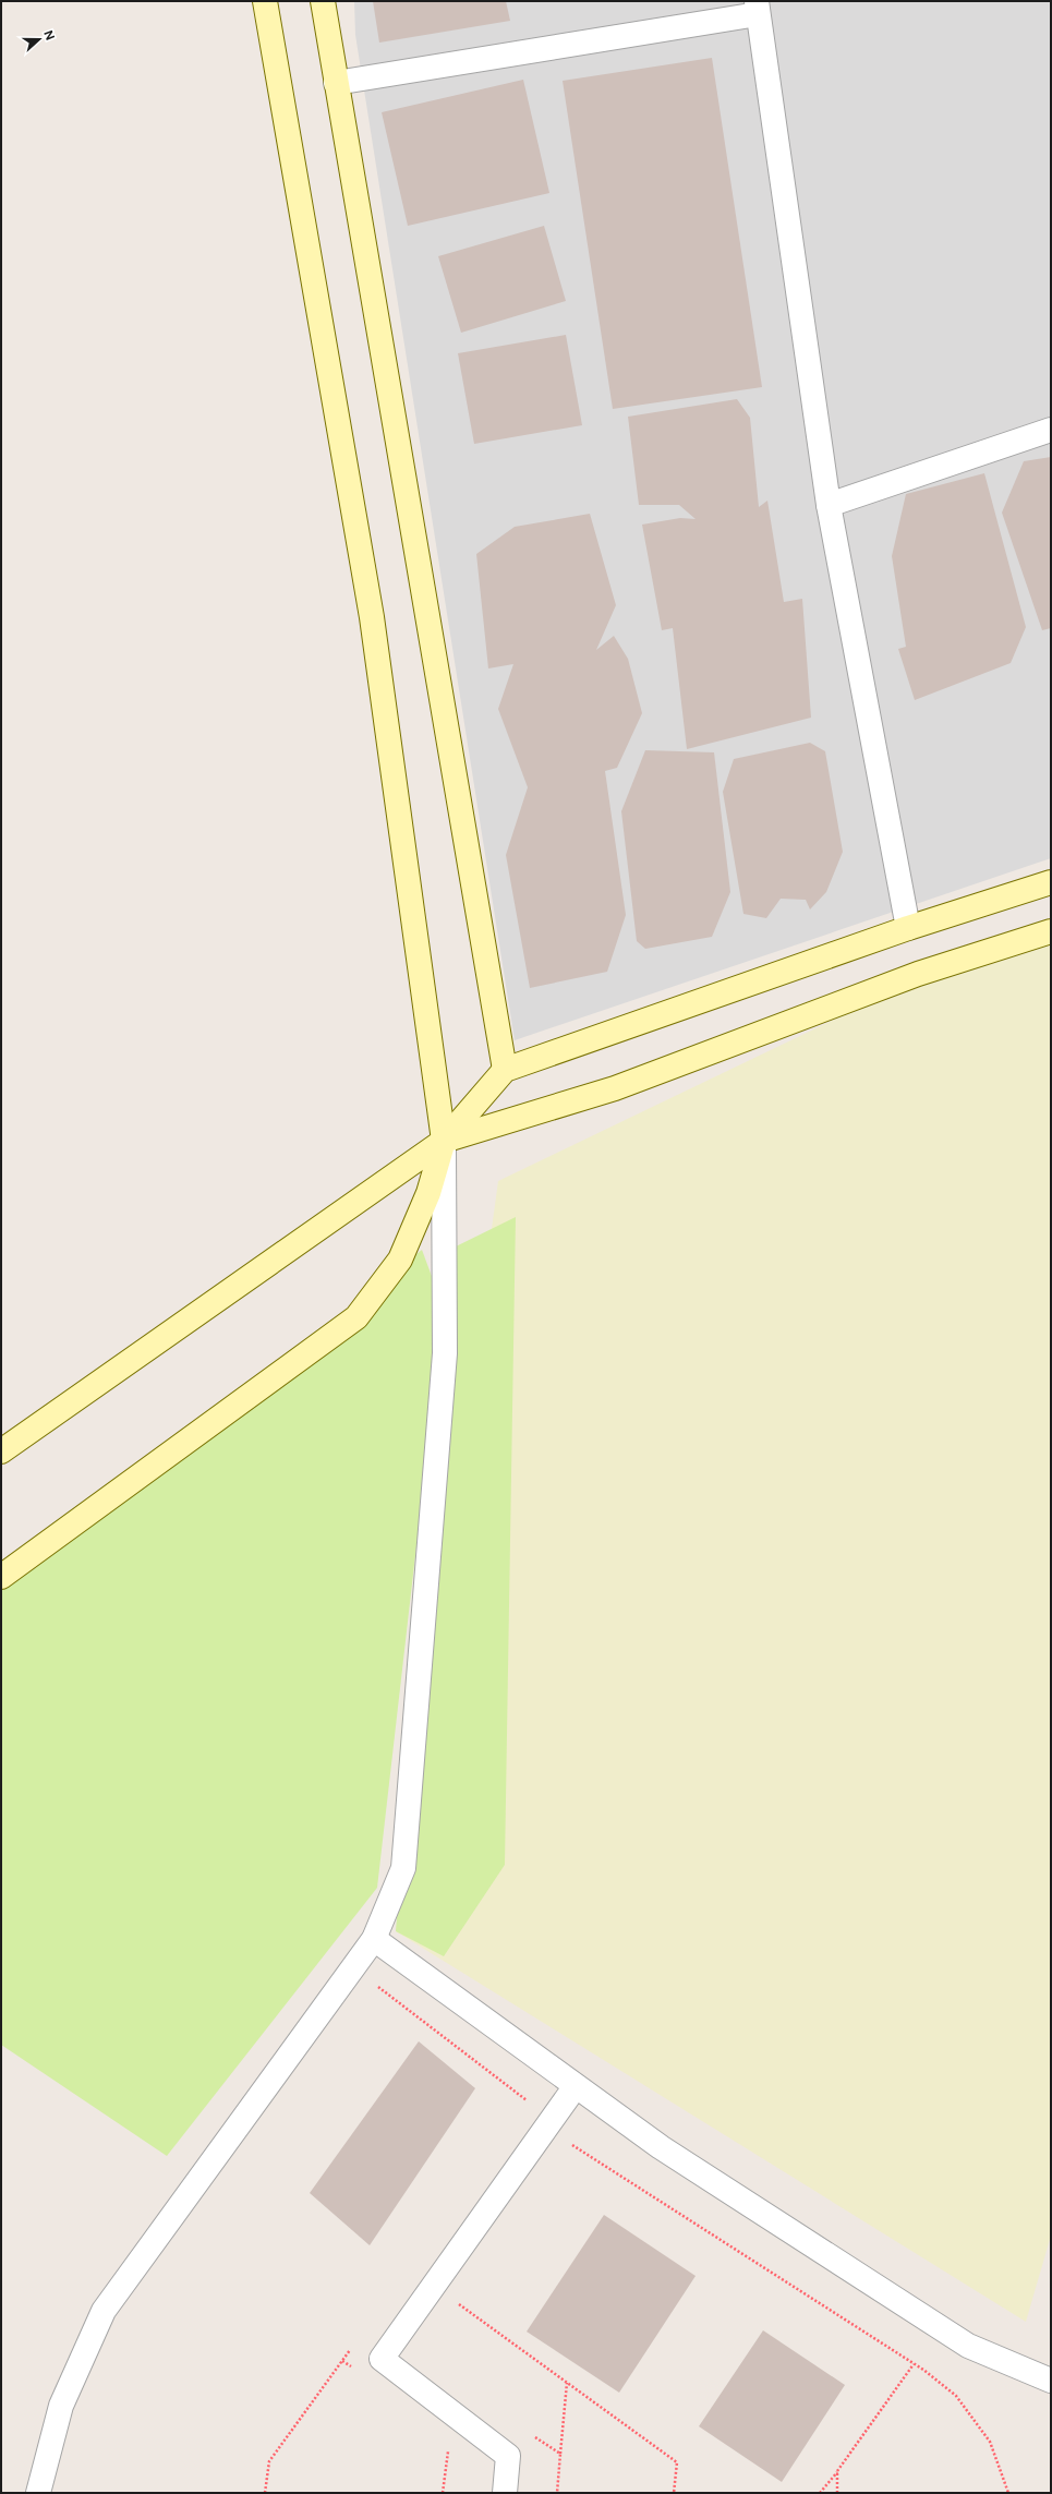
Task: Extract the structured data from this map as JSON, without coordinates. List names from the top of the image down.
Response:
{
  "north": "right"
}
